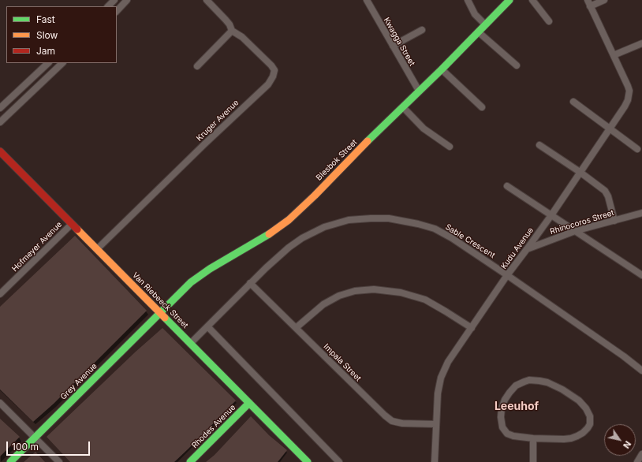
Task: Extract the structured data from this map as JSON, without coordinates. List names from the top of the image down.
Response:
{
  "streets": {
    "street": [
      "Kwagga Street",
      "Kruger Avenue",
      "Blesbok Street",
      "Rhinocoros Street",
      "Sable Crescent",
      "Hofmeyer Avenue",
      "Kudu Avenue",
      "Van Riebeeck Street",
      "Impala Street",
      "Grey Avenue",
      "Rhodes Avenue"
    ]
  },
  "crossings": [
    ["Kwagga Street", "Blesbok Street"],
    ["Kruger Avenue", "Van Riebeeck Street"],
    ["Blesbok Street", "Van Riebeeck Street"],
    ["Blesbok Street", "Grey Avenue"],
    ["Rhinocoros Street", "Kudu Avenue"],
    ["Sable Crescent", "Kudu Avenue"],
    ["Sable Crescent", "Van Riebeeck Street"],
    ["Sable Crescent", "Impala Street"],
    ["Hofmeyer Avenue", "Van Riebeeck Street"],
    ["Kudu Avenue", "Impala Street"],
    ["Van Riebeeck Street", "Grey Avenue"],
    ["Van Riebeeck Street", "Rhodes Avenue"]
  ],
  "districts": ["Leeuhof"],
  "legend": ["Fast", "Slow", "Jam"],
  "scale_bar": "100 m",
  "north": "bottom right"
}
